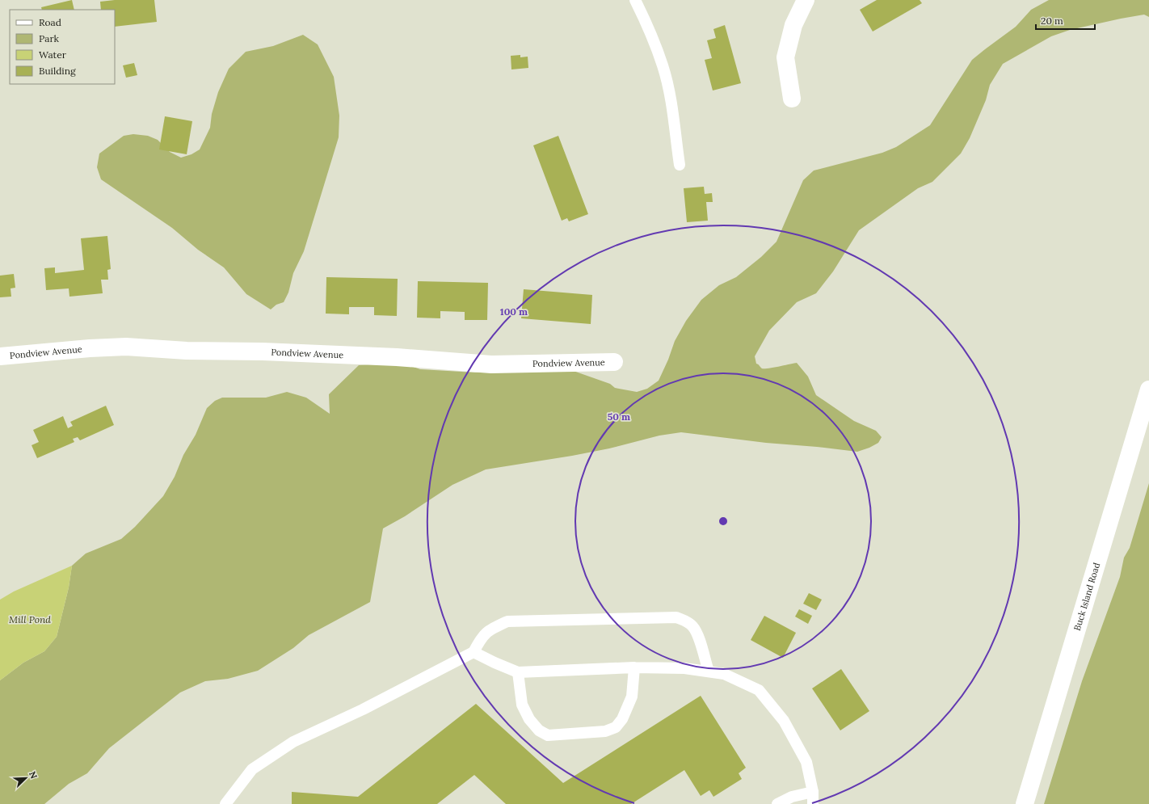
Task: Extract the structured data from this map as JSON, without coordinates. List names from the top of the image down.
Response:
{
  "streets": {
    "street": ["Pondview Avenue", "Buck Island Road"]
  },
  "water": ["Mill Pond"],
  "legend": [
    "Road",
    "Park",
    "Water",
    "Building"
  ],
  "scale_bar": "20 m",
  "north": "top right",
  "rings": ["100 m", "50 m"]
}
